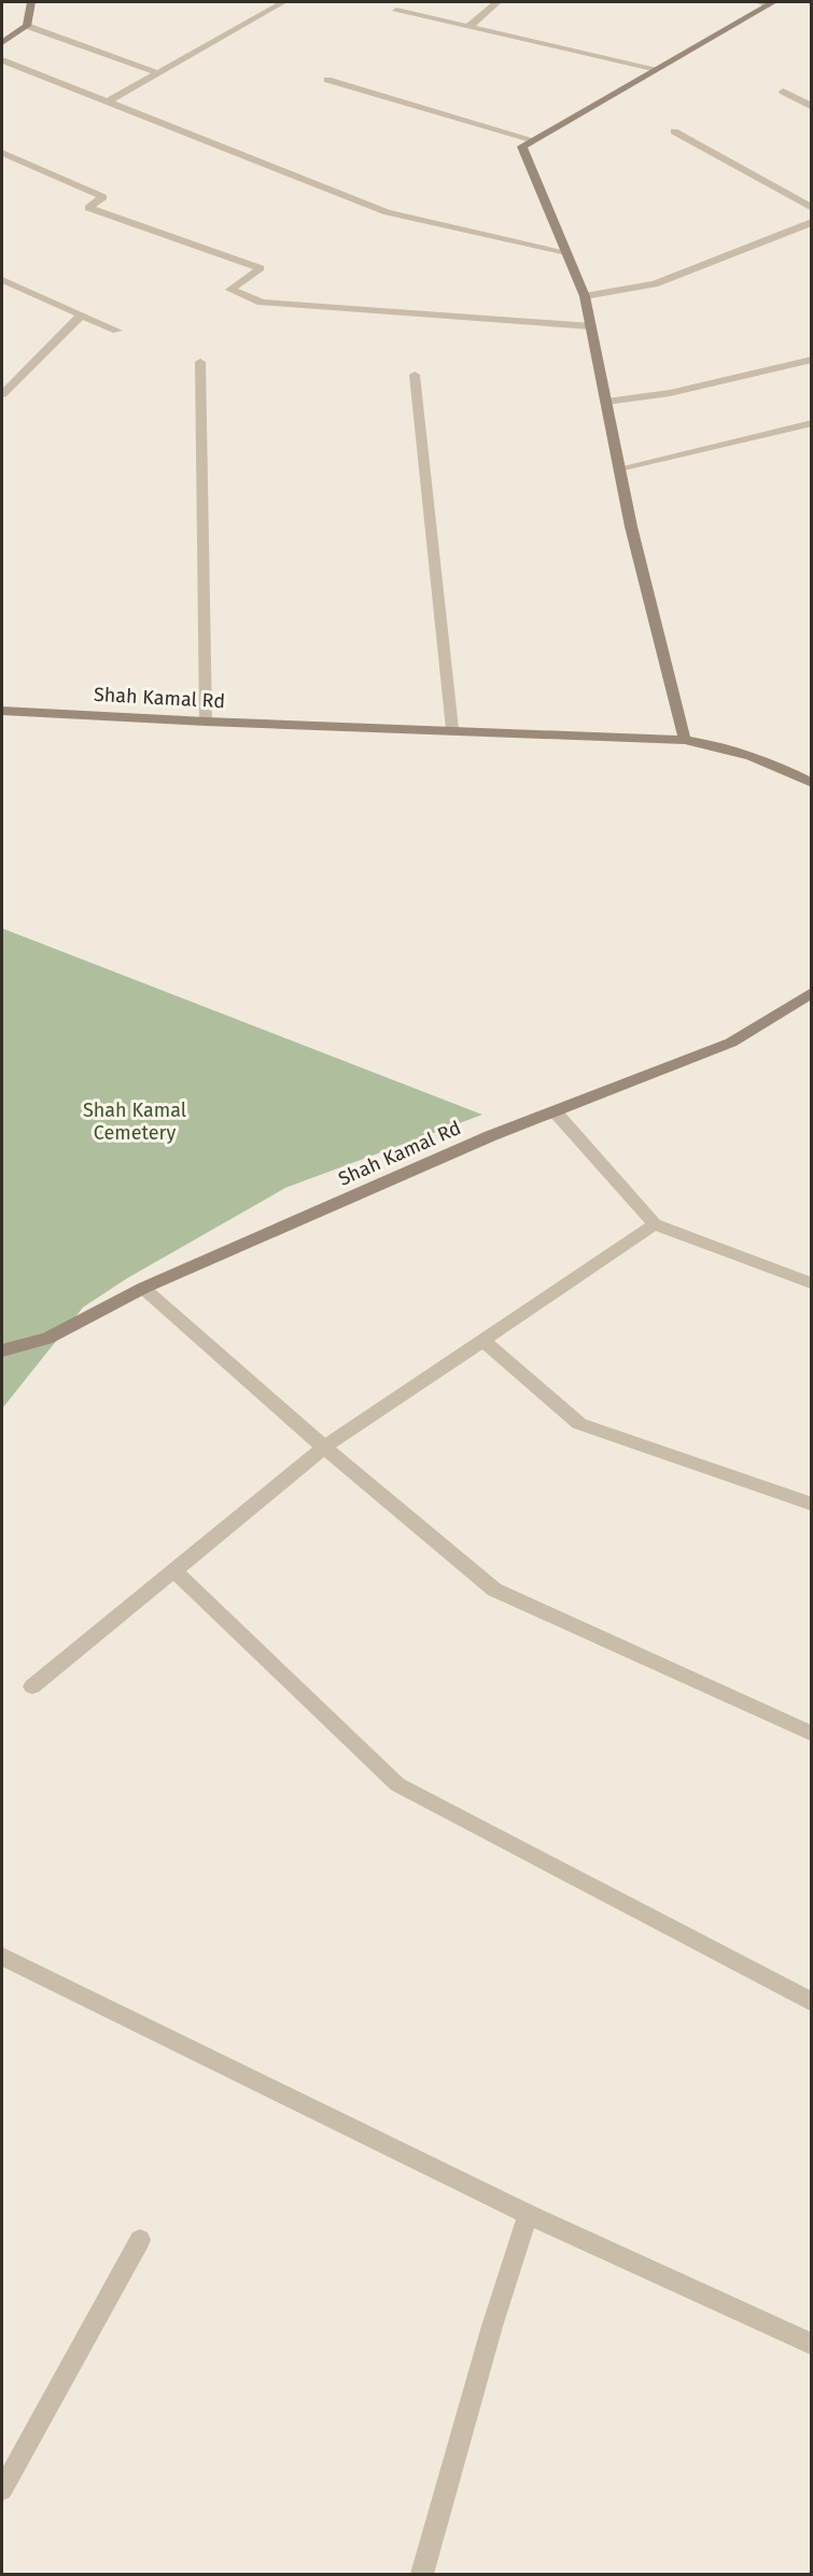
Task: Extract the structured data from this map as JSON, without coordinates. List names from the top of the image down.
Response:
{
  "streets": {
    "street": ["Shah Kamal Rd"]
  },
  "parks": ["Shah Kamal Cemetery"]
}
